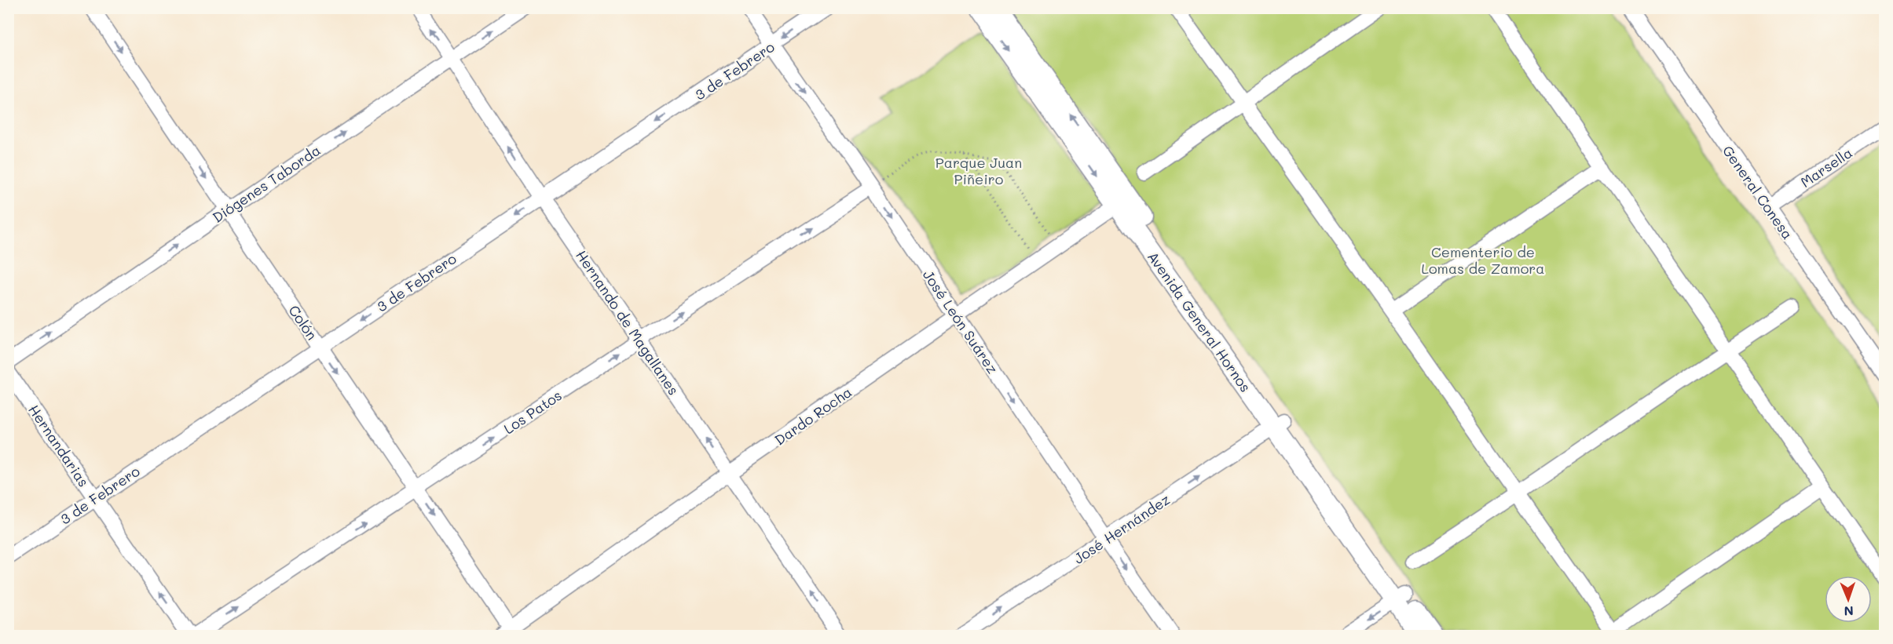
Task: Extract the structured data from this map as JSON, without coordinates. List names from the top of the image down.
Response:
{
  "streets": {
    "main road": ["Avenida General Hornos"],
    "street": [
      "3 de Febrero",
      "Marsella",
      "Diógenes Taborda",
      "General Conesa",
      "José León Suárez",
      "Colón",
      "Hernando de Magallanes",
      "Los Patos",
      "Dardo Rocha",
      "Hernandarias",
      "José Hernández"
    ]
  },
  "crossings": [
    ["3 de Febrero", "José León Suárez"],
    ["3 de Febrero", "Colón"],
    ["3 de Febrero", "Hernando de Magallanes"],
    ["3 de Febrero", "Hernandarias"],
    ["Marsella", "General Conesa"],
    ["Diógenes Taborda", "Colón"],
    ["Diógenes Taborda", "Hernando de Magallanes"],
    ["José León Suárez", "Los Patos"],
    ["José León Suárez", "Dardo Rocha"],
    ["José León Suárez", "José Hernández"],
    ["Avenida General Hornos", "Dardo Rocha"],
    ["Avenida General Hornos", "José Hernández"],
    ["Colón", "Los Patos"],
    ["Colón", "Dardo Rocha"],
    ["Hernando de Magallanes", "Los Patos"],
    ["Hernando de Magallanes", "Dardo Rocha"]
  ],
  "one_way": [
    "3 de Febrero",
    "Diógenes Taborda",
    "José León Suárez",
    "Colón",
    "Hernando de Magallanes",
    "Los Patos",
    "Hernandarias",
    "José Hernández"
  ],
  "parks": ["Parque Juan Piñeiro", "Cementerio de Lomas de Zamora"],
  "north": "bottom"
}
